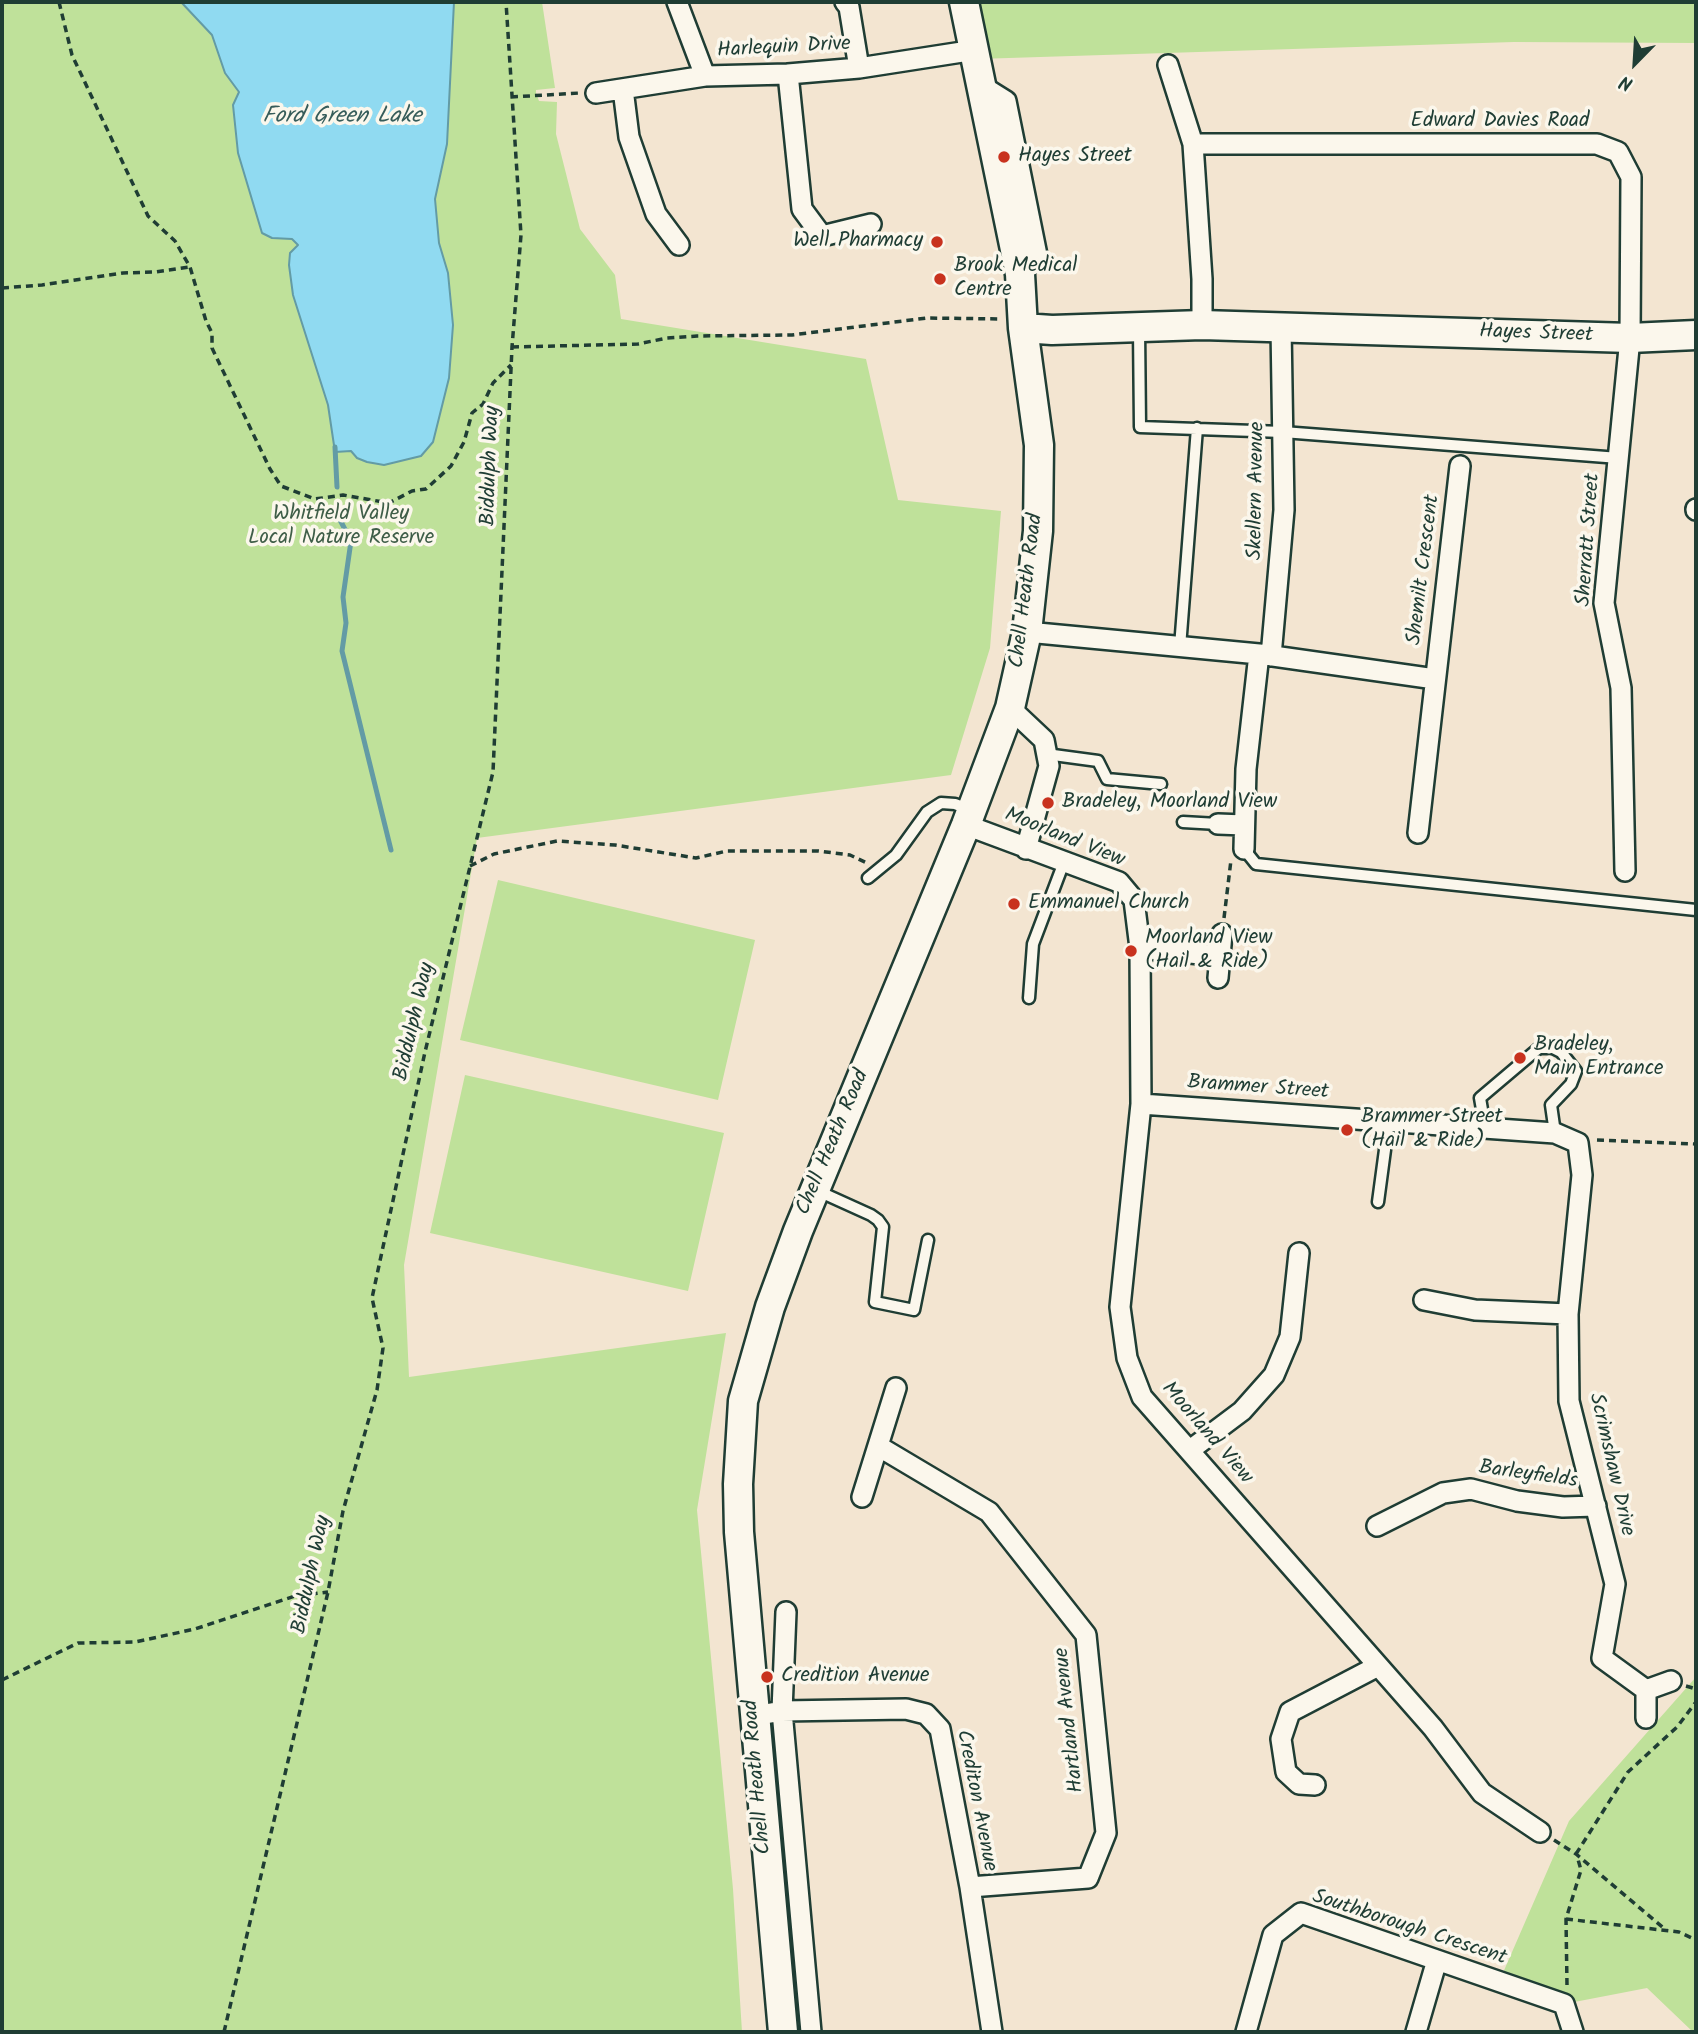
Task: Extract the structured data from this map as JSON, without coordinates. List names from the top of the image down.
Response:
{
  "streets": {
    "street": [
      "Harlequin Drive",
      "Edward Davies Road",
      "Hayes Street",
      "Skellern Avenue",
      "Sherratt Street",
      "Shemilt Crescent",
      "Chell Heath Road",
      "Moorland View",
      "Brammer Street",
      "Scrimshaw Drive",
      "Barleyfields",
      "Hartland Avenue",
      "Crediton Avenue",
      "Southborough Crescent"
    ],
    "path": ["Biddulph Way"]
  },
  "crossings": [
    ["Harlequin Drive", "Chell Heath Road"],
    ["Edward Davies Road", "Hayes Street"],
    ["Edward Davies Road", "Sherratt Street"],
    ["Hayes Street", "Skellern Avenue"],
    ["Hayes Street", "Sherratt Street"],
    ["Hayes Street", "Chell Heath Road"],
    ["Skellern Avenue", "Shemilt Crescent"],
    ["Shemilt Crescent", "Chell Heath Road"],
    ["Chell Heath Road", "Moorland View"],
    ["Chell Heath Road", "Crediton Avenue"],
    ["Moorland View", "Brammer Street"],
    ["Brammer Street", "Scrimshaw Drive"],
    ["Scrimshaw Drive", "Barleyfields"],
    ["Hartland Avenue", "Crediton Avenue"]
  ],
  "water": ["Ford Green Lake"],
  "parks": ["Whitfield Valley Local Nature Reserve"],
  "places": [
    "Hayes Street",
    "Well Pharmacy",
    "Brook Medical Centre",
    "Bradeley, Moorland View",
    "Emmanuel Church",
    "Moorland View (Hail & Ride)",
    "Bradeley, Main Entrance",
    "Brammer Street (Hail & Ride)",
    "Credition Avenue"
  ],
  "north": "bottom left"
}
